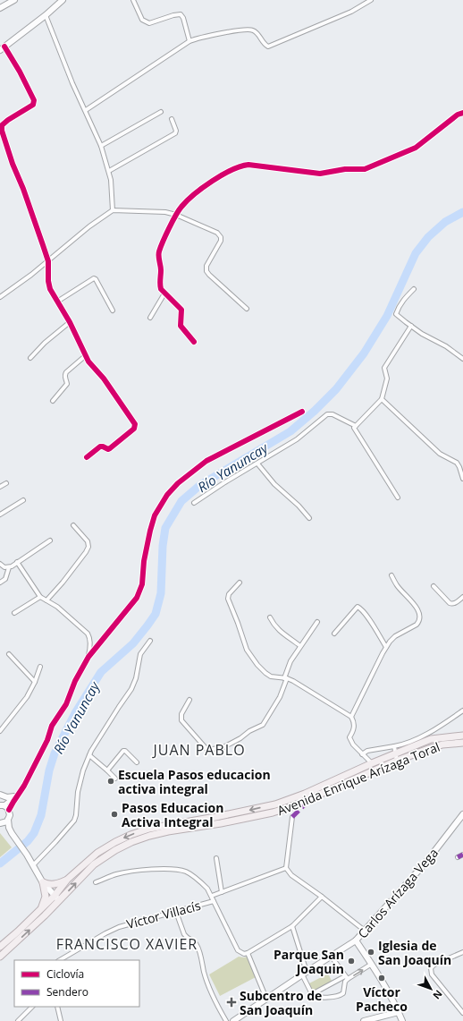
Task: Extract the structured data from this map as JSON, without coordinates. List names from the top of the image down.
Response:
{
  "streets": {
    "main road": ["Avenida Enrique Arízaga Toral"],
    "street": ["Carlos Arízaga Vega", "Víctor Villacís"]
  },
  "districts": ["JUAN PABLO", "FRANCISCO XAVIER"],
  "water": ["Río Yanuncay"],
  "places": {
    "other": [
      "Escuela Pasos educacion activa integral",
      "Pasos Educacion Activa Integral",
      "Iglesia de San Joaquín",
      "Parque San Joaquin",
      "Víctor Pacheco"
    ],
    "health": ["Subcentro de San Joaquín"]
  },
  "legend": ["Ciclovía", "Sendero"],
  "north": "bottom right"
}
